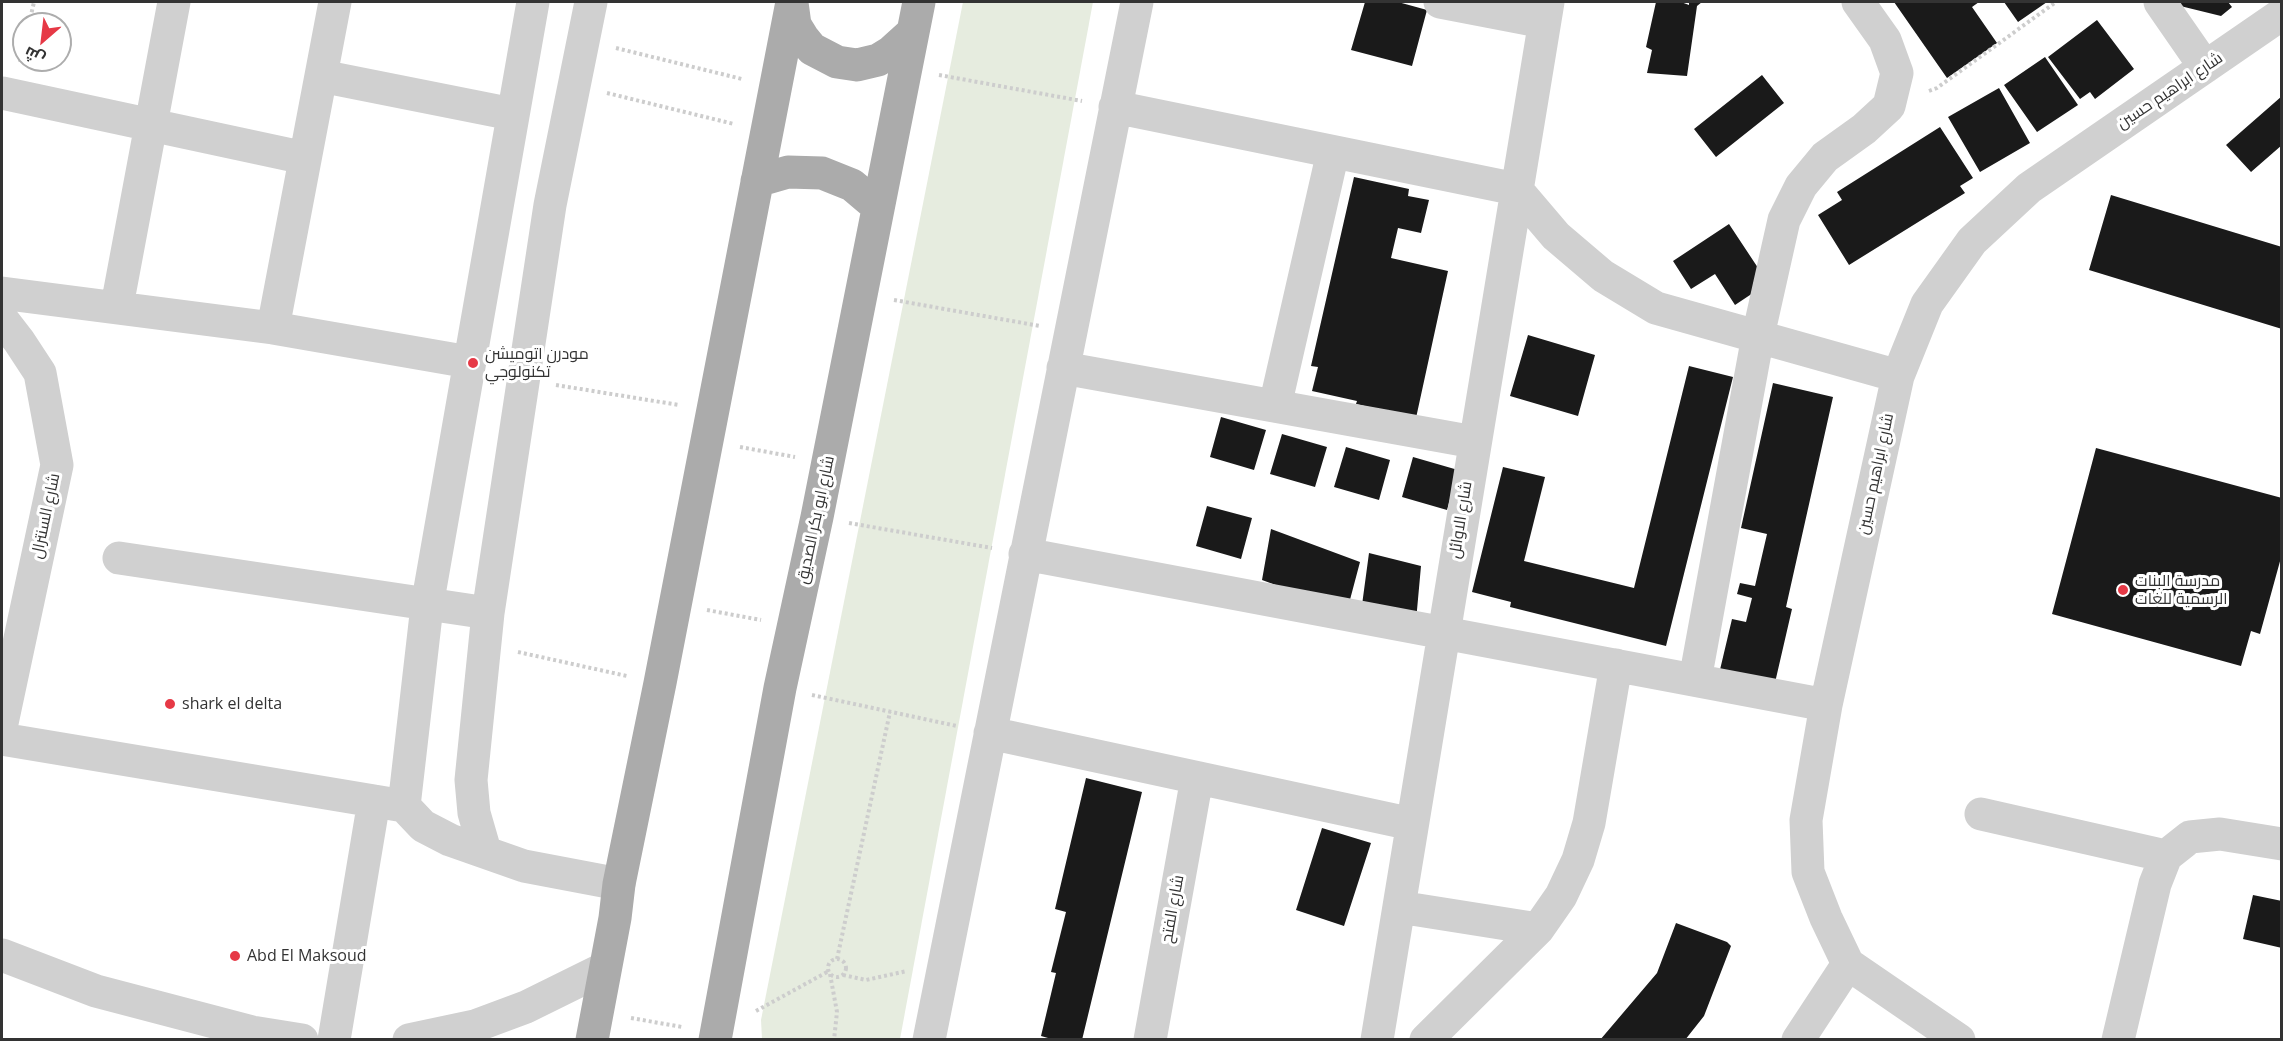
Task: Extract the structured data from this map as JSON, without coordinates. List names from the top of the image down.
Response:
{
  "streets": {
    "main road": ["شارع ابو بكر الصديق"],
    "street": [
      "شارع ابراهيم حسين",
      "شارع السنترال",
      "شارع الاوائل",
      "شارع الفتح"
    ]
  },
  "places": [
    "مودرن اتوميشن تكنولوجي",
    "مدرسة البنات الرسمية للغات",
    "shark el delta",
    "Abd El Maksoud"
  ],
  "north": "bottom left"
}
